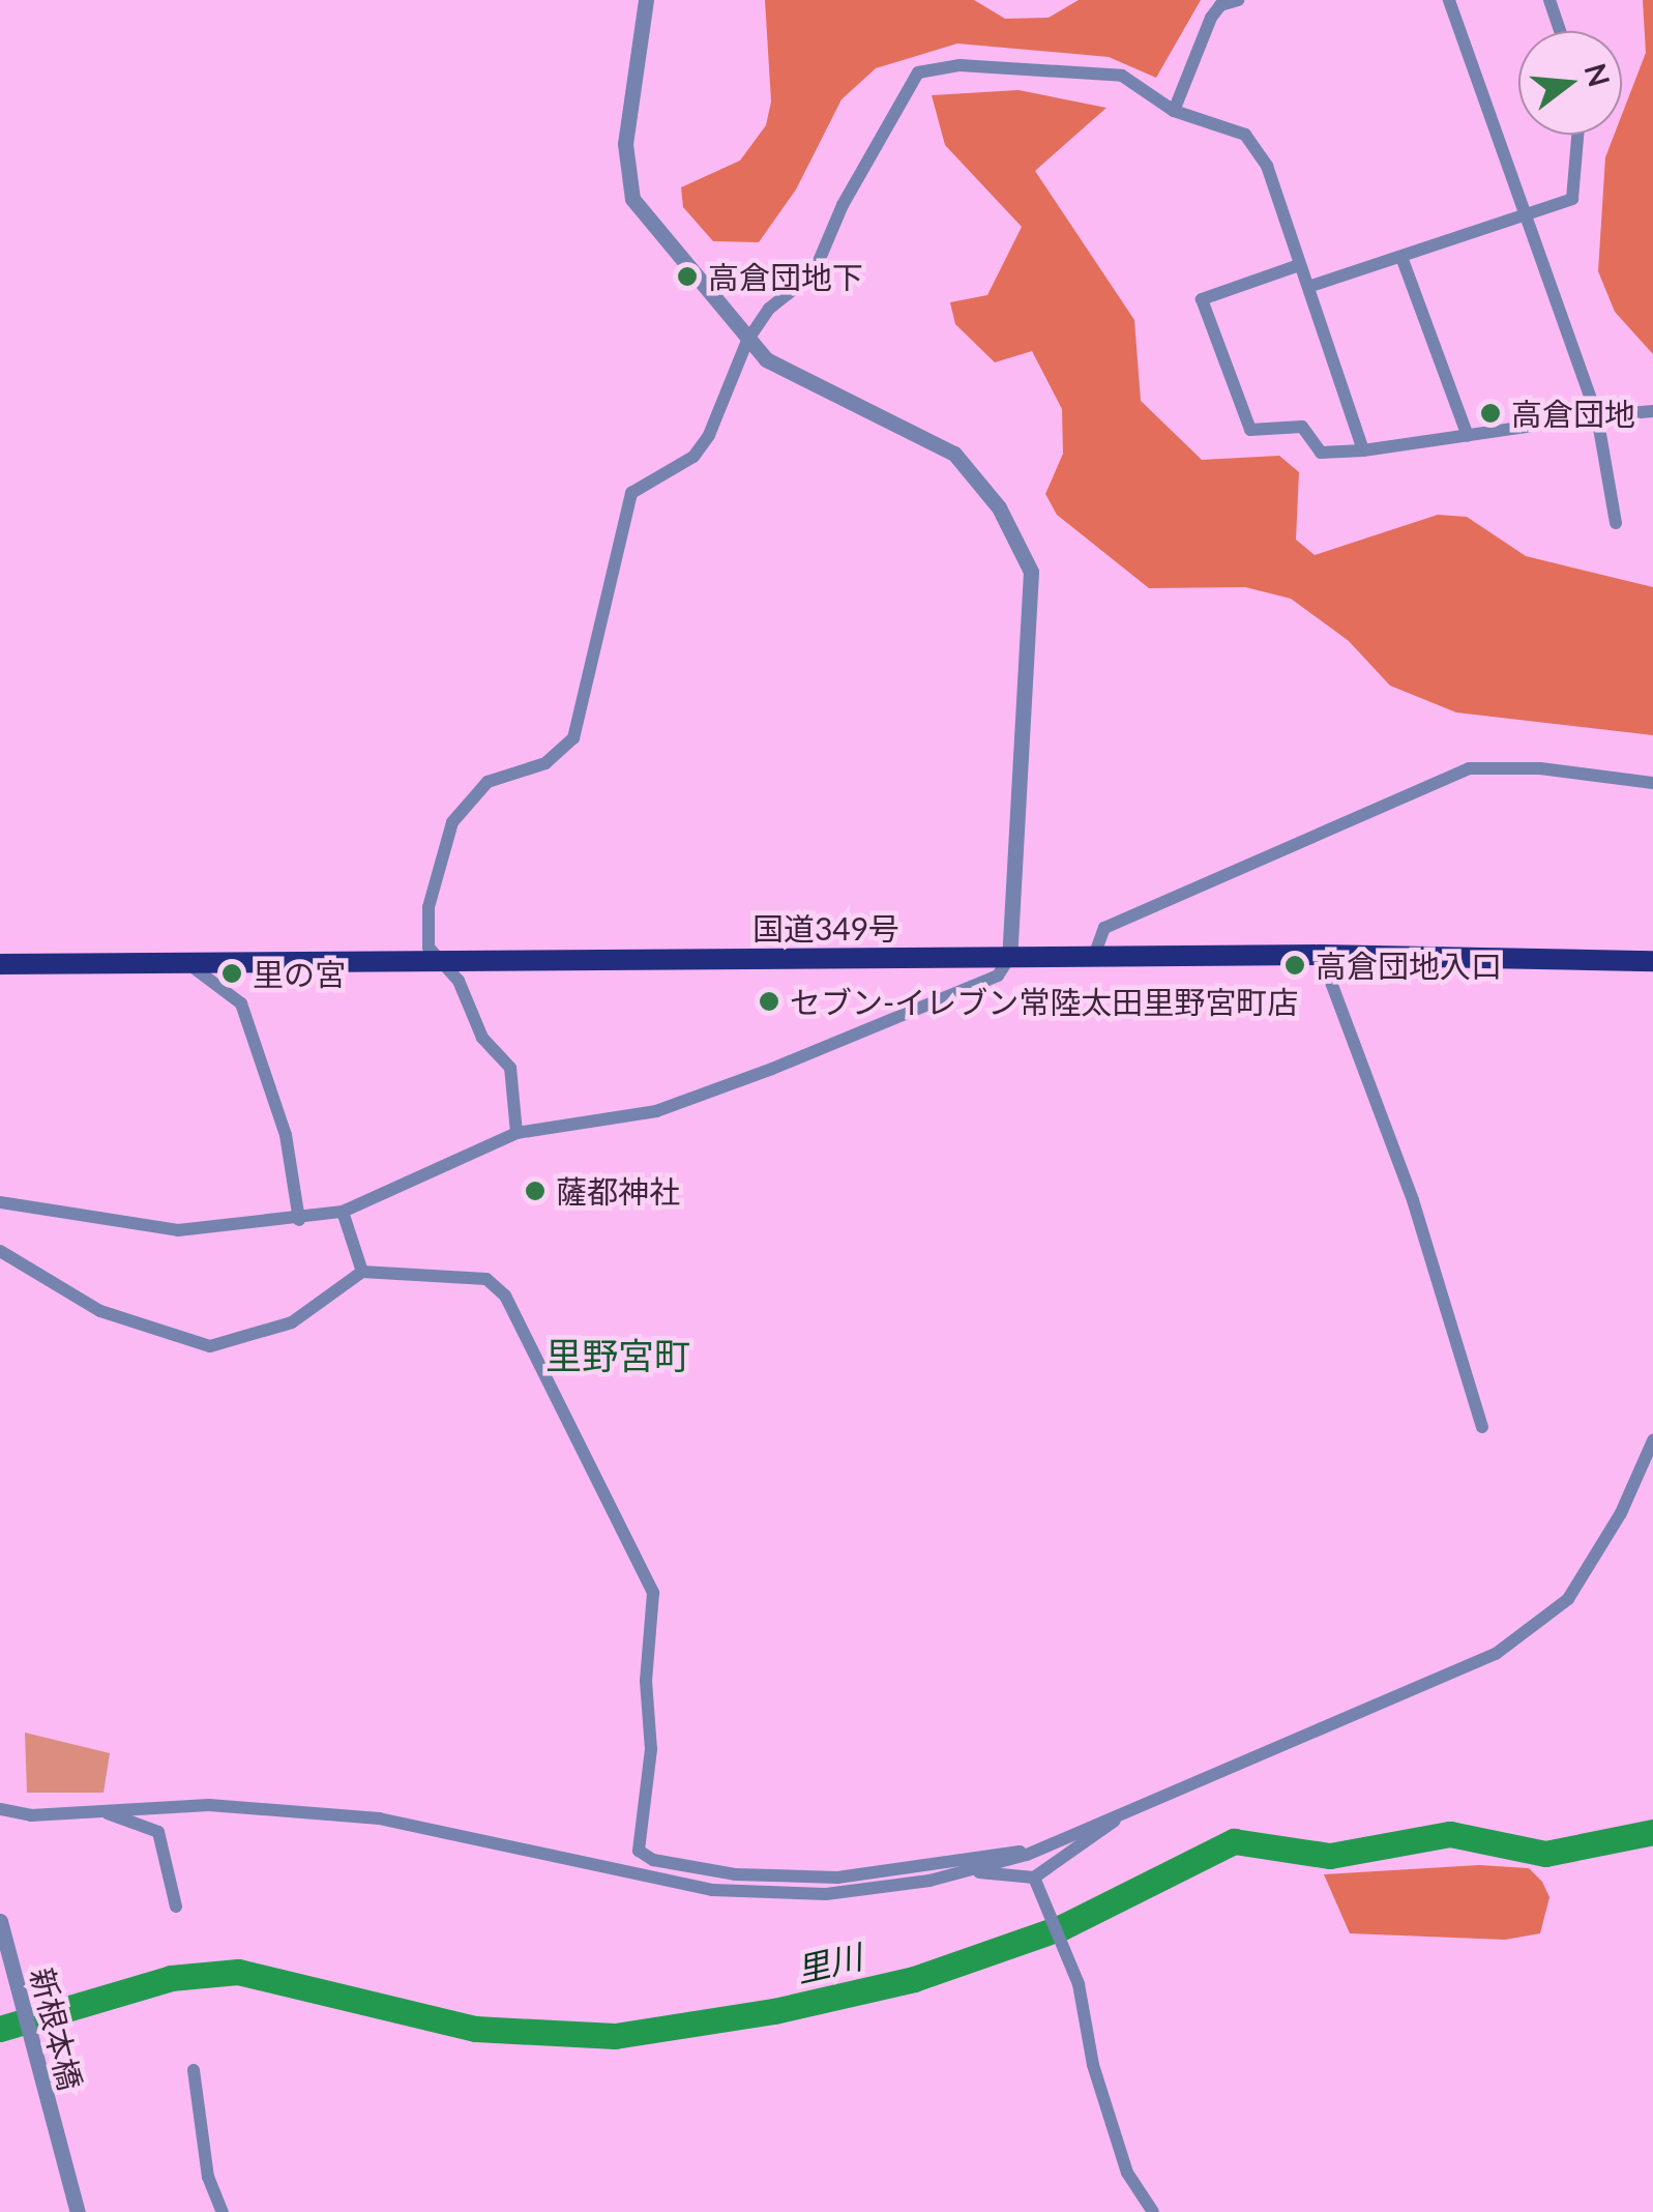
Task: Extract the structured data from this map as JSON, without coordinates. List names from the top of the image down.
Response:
{
  "streets": {
    "highway": ["国道349号"],
    "street": ["新根本橋"]
  },
  "districts": ["里野宮町"],
  "water": ["里川"],
  "places": [
    "高倉団地下",
    "高倉団地",
    "高倉団地入口",
    "里の宮",
    "セブン-イレブン常陸太田里野宮町店",
    "薩都神社"
  ],
  "north": "right"
}
